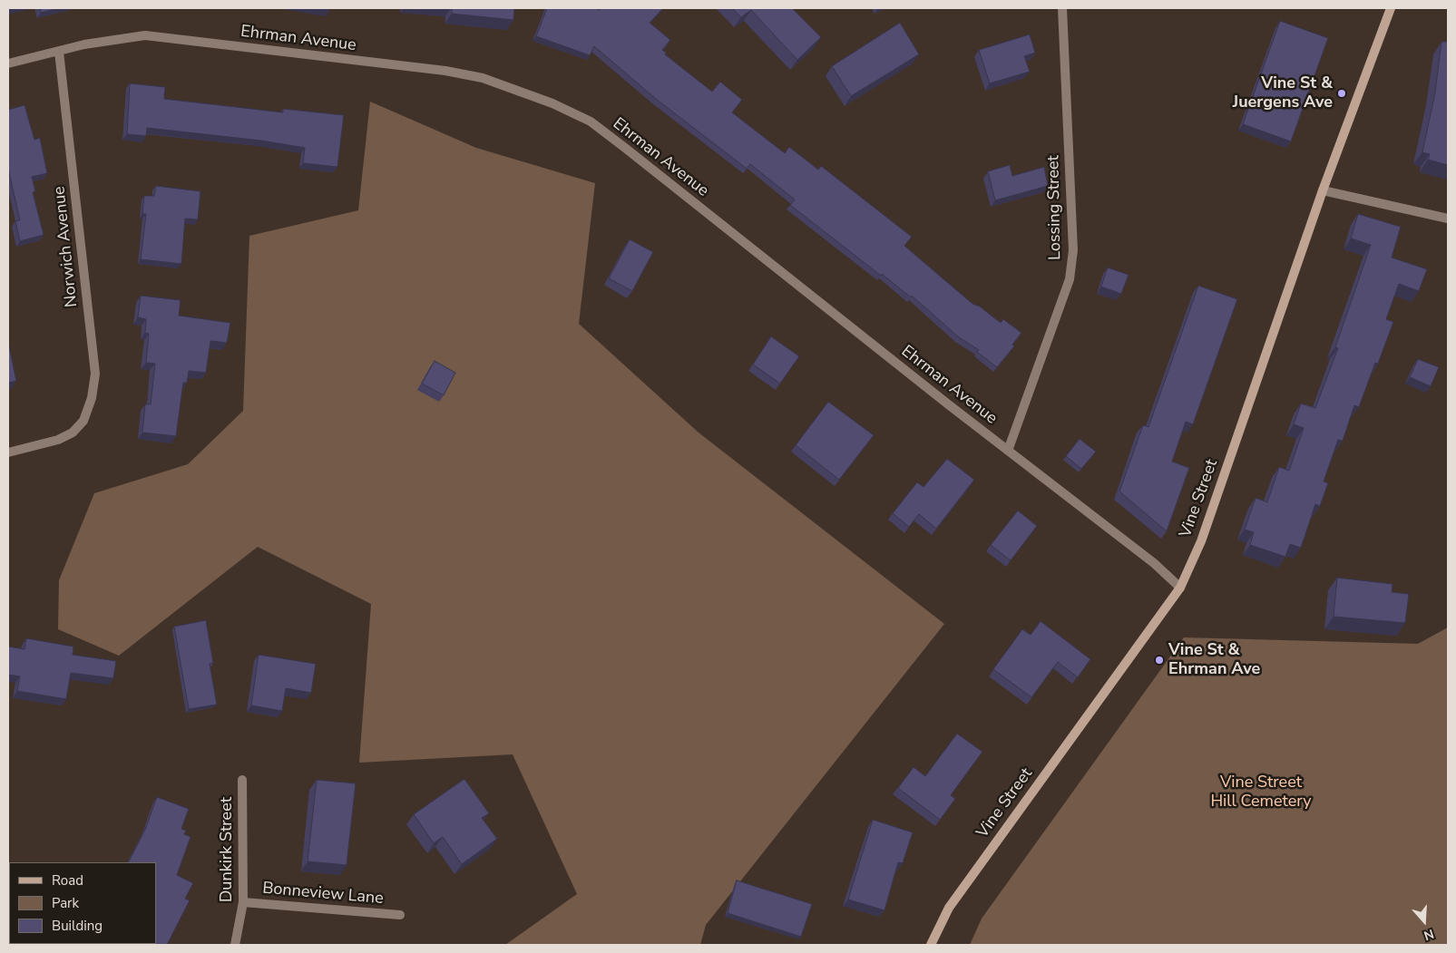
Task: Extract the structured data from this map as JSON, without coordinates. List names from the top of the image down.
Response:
{
  "streets": {
    "main road": ["Vine Street"],
    "street": [
      "Ehrman Avenue",
      "Lossing Street",
      "Norwich Avenue",
      "Dunkirk Street",
      "Bonneview Lane"
    ]
  },
  "crossings": [
    ["Ehrman Avenue", "Lossing Street"],
    ["Ehrman Avenue", "Norwich Avenue"],
    ["Ehrman Avenue", "Vine Street"],
    ["Dunkirk Street", "Bonneview Lane"]
  ],
  "parks": ["Vine Street Hill Cemetery"],
  "places": ["Vine St & Juergens Ave", "Vine St & Ehrman Ave"],
  "legend": ["Road", "Park", "Building"],
  "north": "bottom"
}
